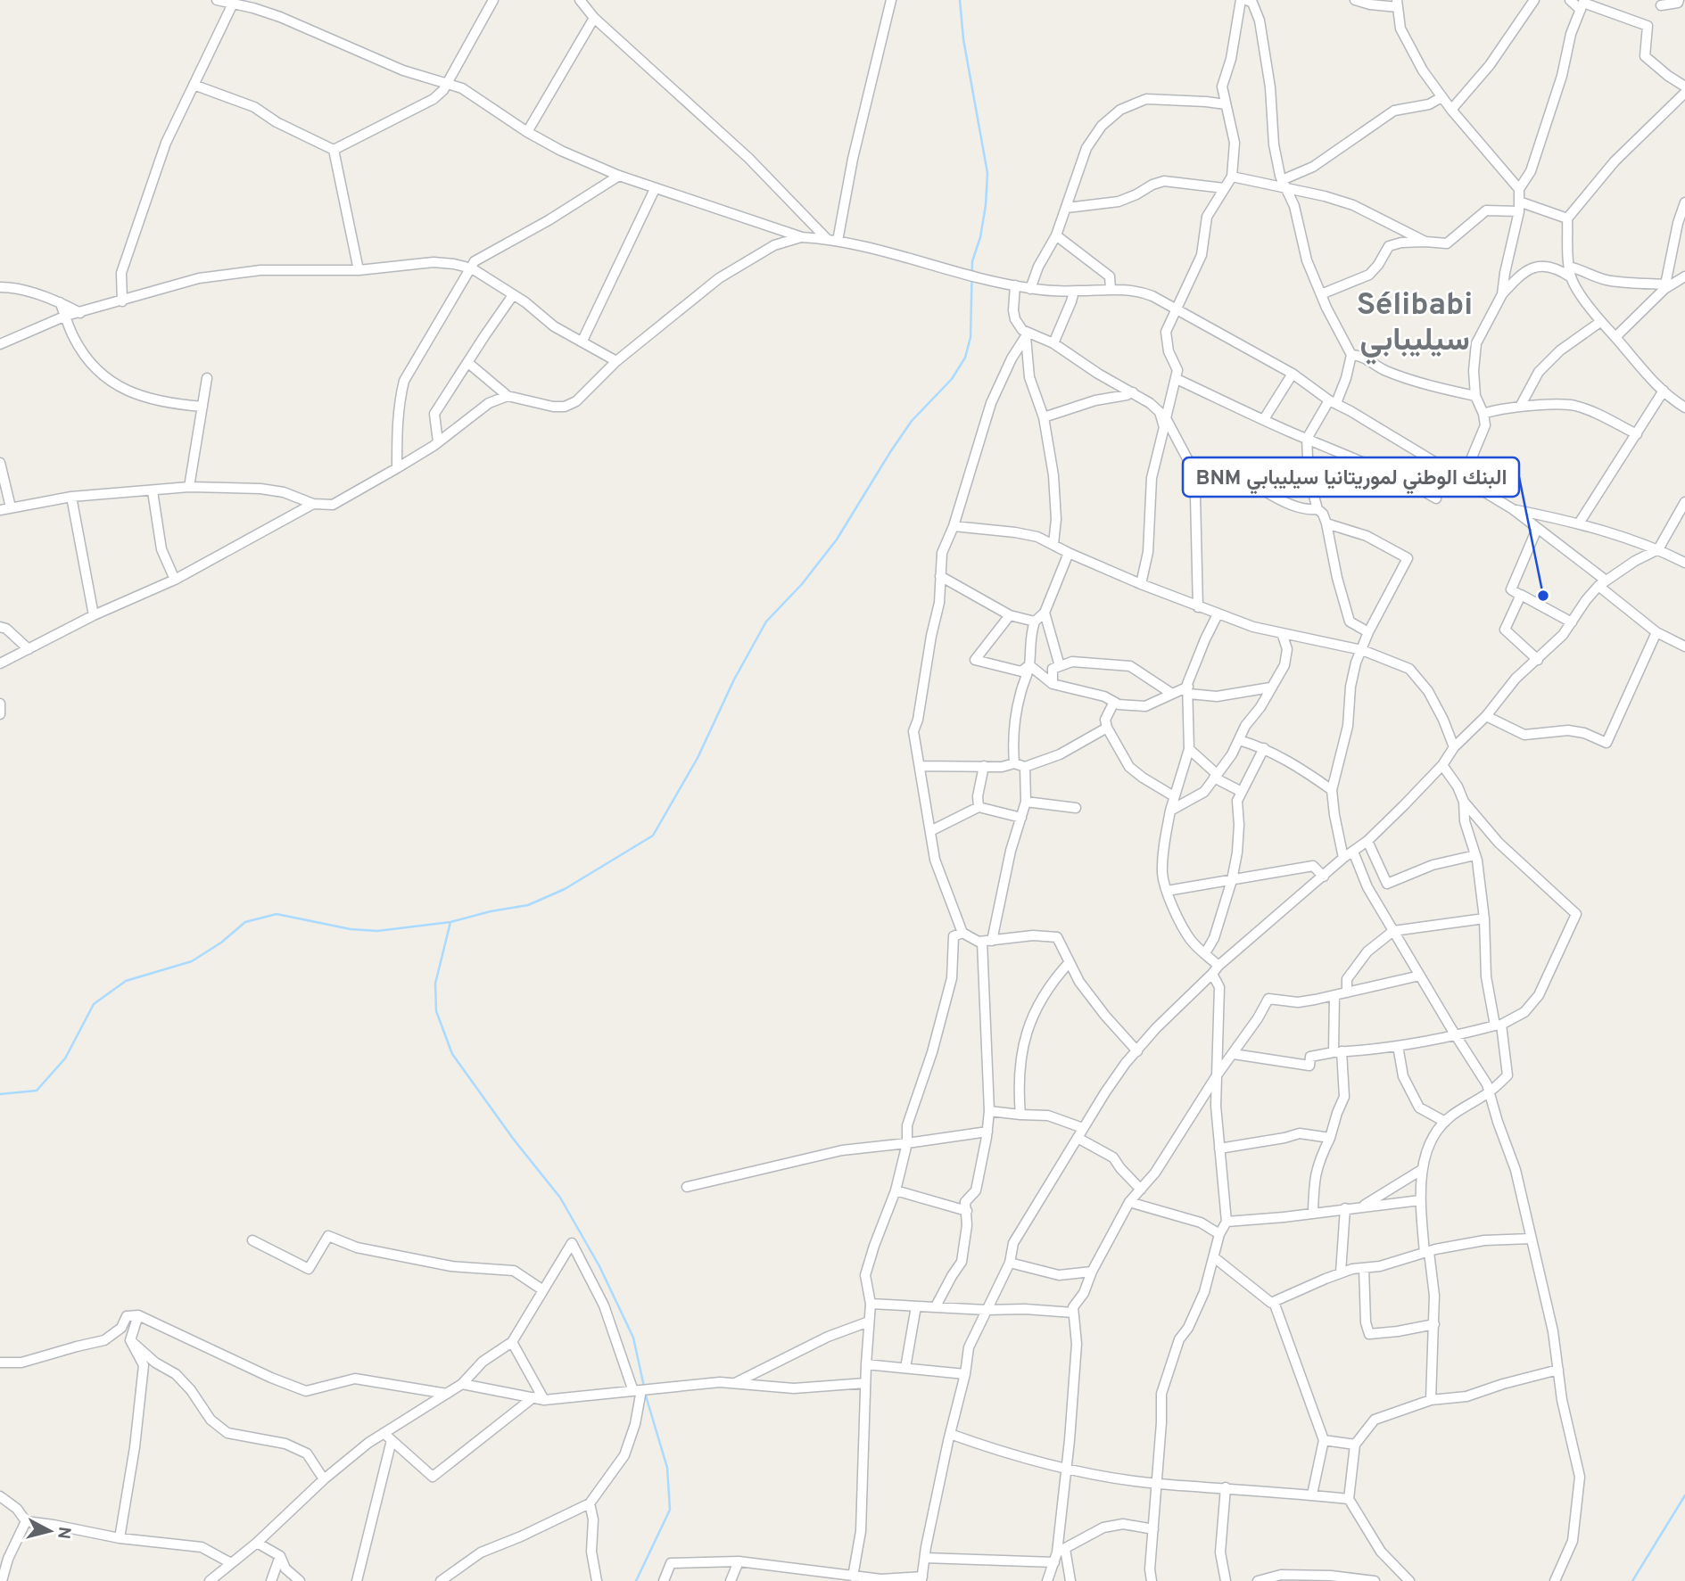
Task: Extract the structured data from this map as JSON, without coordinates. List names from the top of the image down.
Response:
{
  "districts": ["Sélibabi سيليبابي"],
  "places": ["BNM البنك الوطني لموريتانيا سيليبابي"],
  "north": "right"
}
